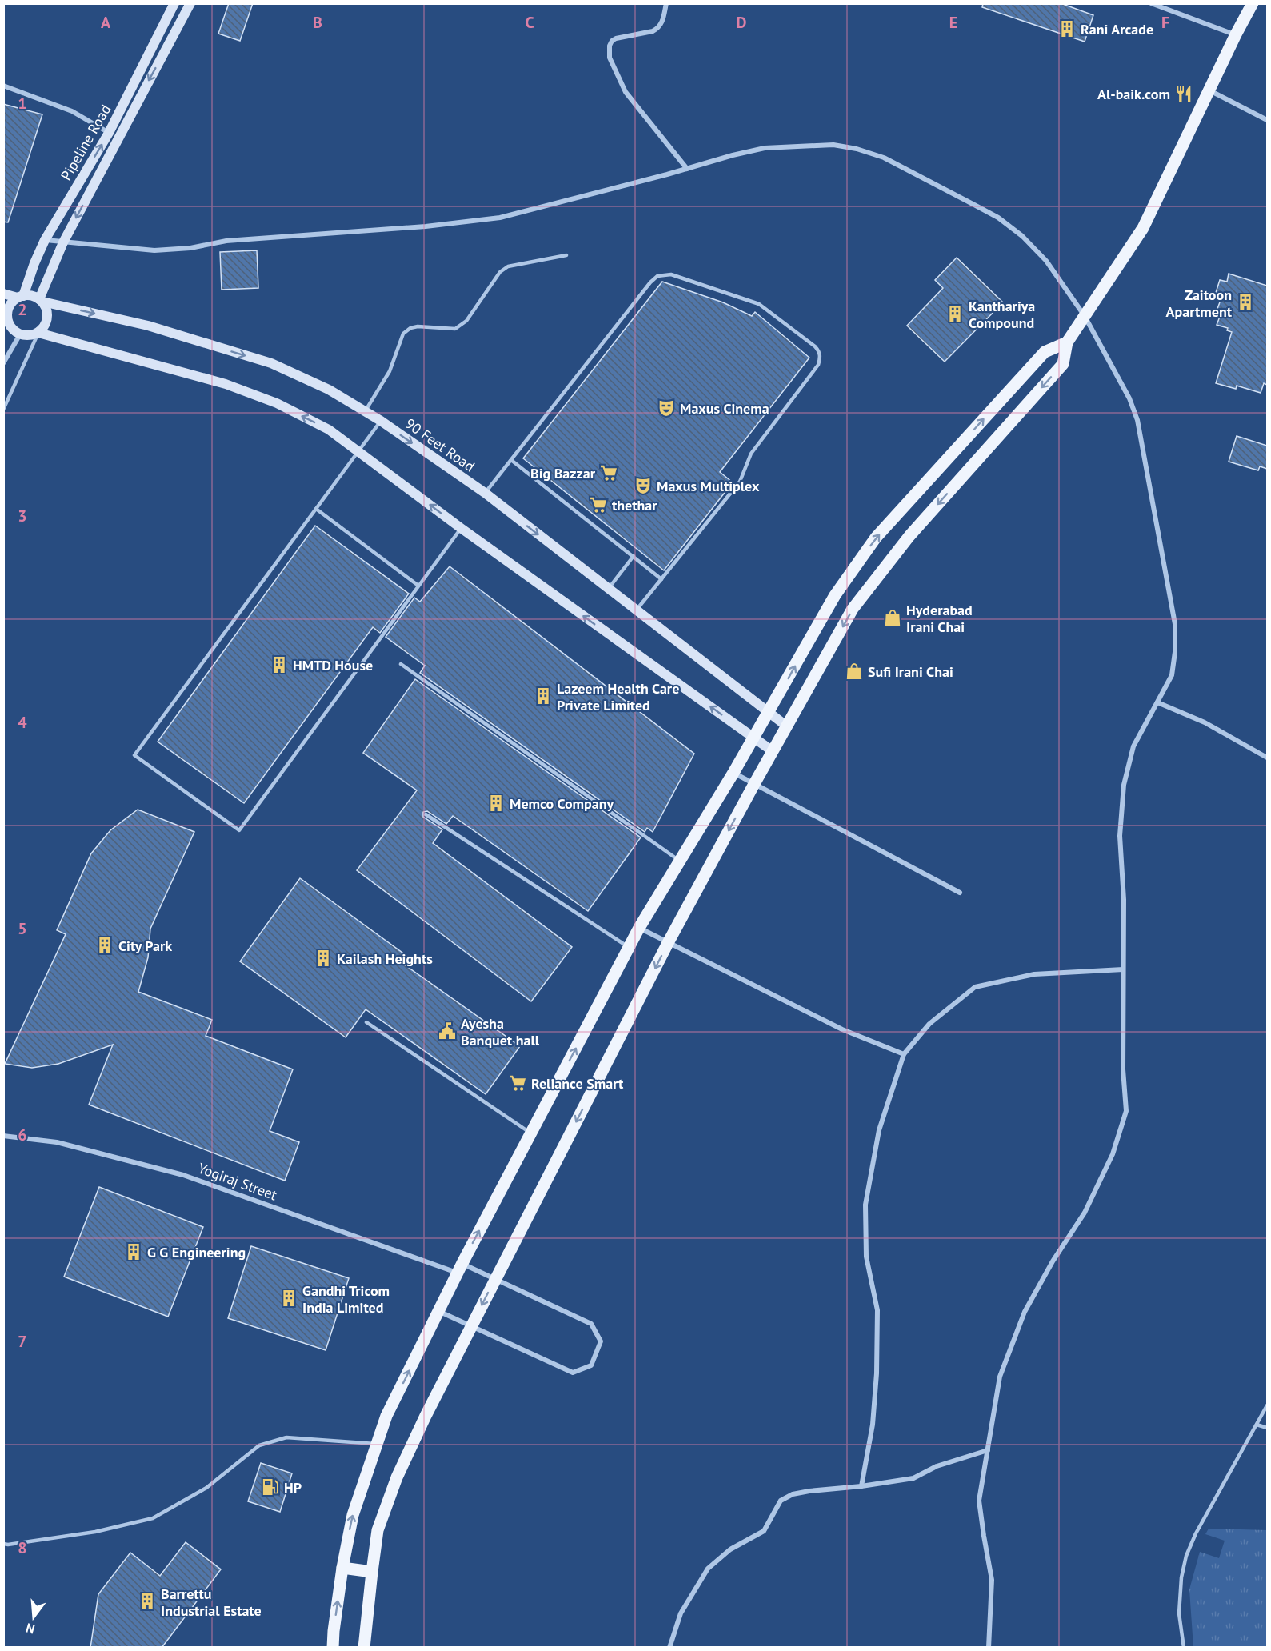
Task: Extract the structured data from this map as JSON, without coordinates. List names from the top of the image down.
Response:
{
  "streets": {
    "street": ["Pipeline Road", "90 Feet Road", "Yogiraj Street"]
  },
  "crossings": [
    ["Pipeline Road", "90 Feet Road"]
  ],
  "places": {
    "building": [
      "Rani Arcade",
      "Zaitoon Apartment",
      "Kanthariya Compound",
      "HMTD House",
      "Lazeem Health Care Private Limited",
      "Memco Company",
      "City Park",
      "Kailash Heights",
      "G G Engineering",
      "Gandhi Tricom India Limited",
      "Barrettu Industrial Estate"
    ],
    "restaurant": ["Al-baik.com"],
    "theatre": ["Maxus Cinema", "Maxus Multiplex"],
    "supermarket": ["Big Bazzar", "thethar", "Reliance Smart"],
    "shop": ["Hyderabad Irani Chai", "Sufi Irani Chai"],
    "public building": ["Ayesha Banquet hall"],
    "fuel station": ["HP"]
  },
  "north": "bottom",
  "grid": {
    "columns": [
      "A",
      "B",
      "C",
      "D",
      "E",
      "F"
    ],
    "rows": [
      "1",
      "2",
      "3",
      "4",
      "5",
      "6",
      "7",
      "8"
    ]
  }
}
